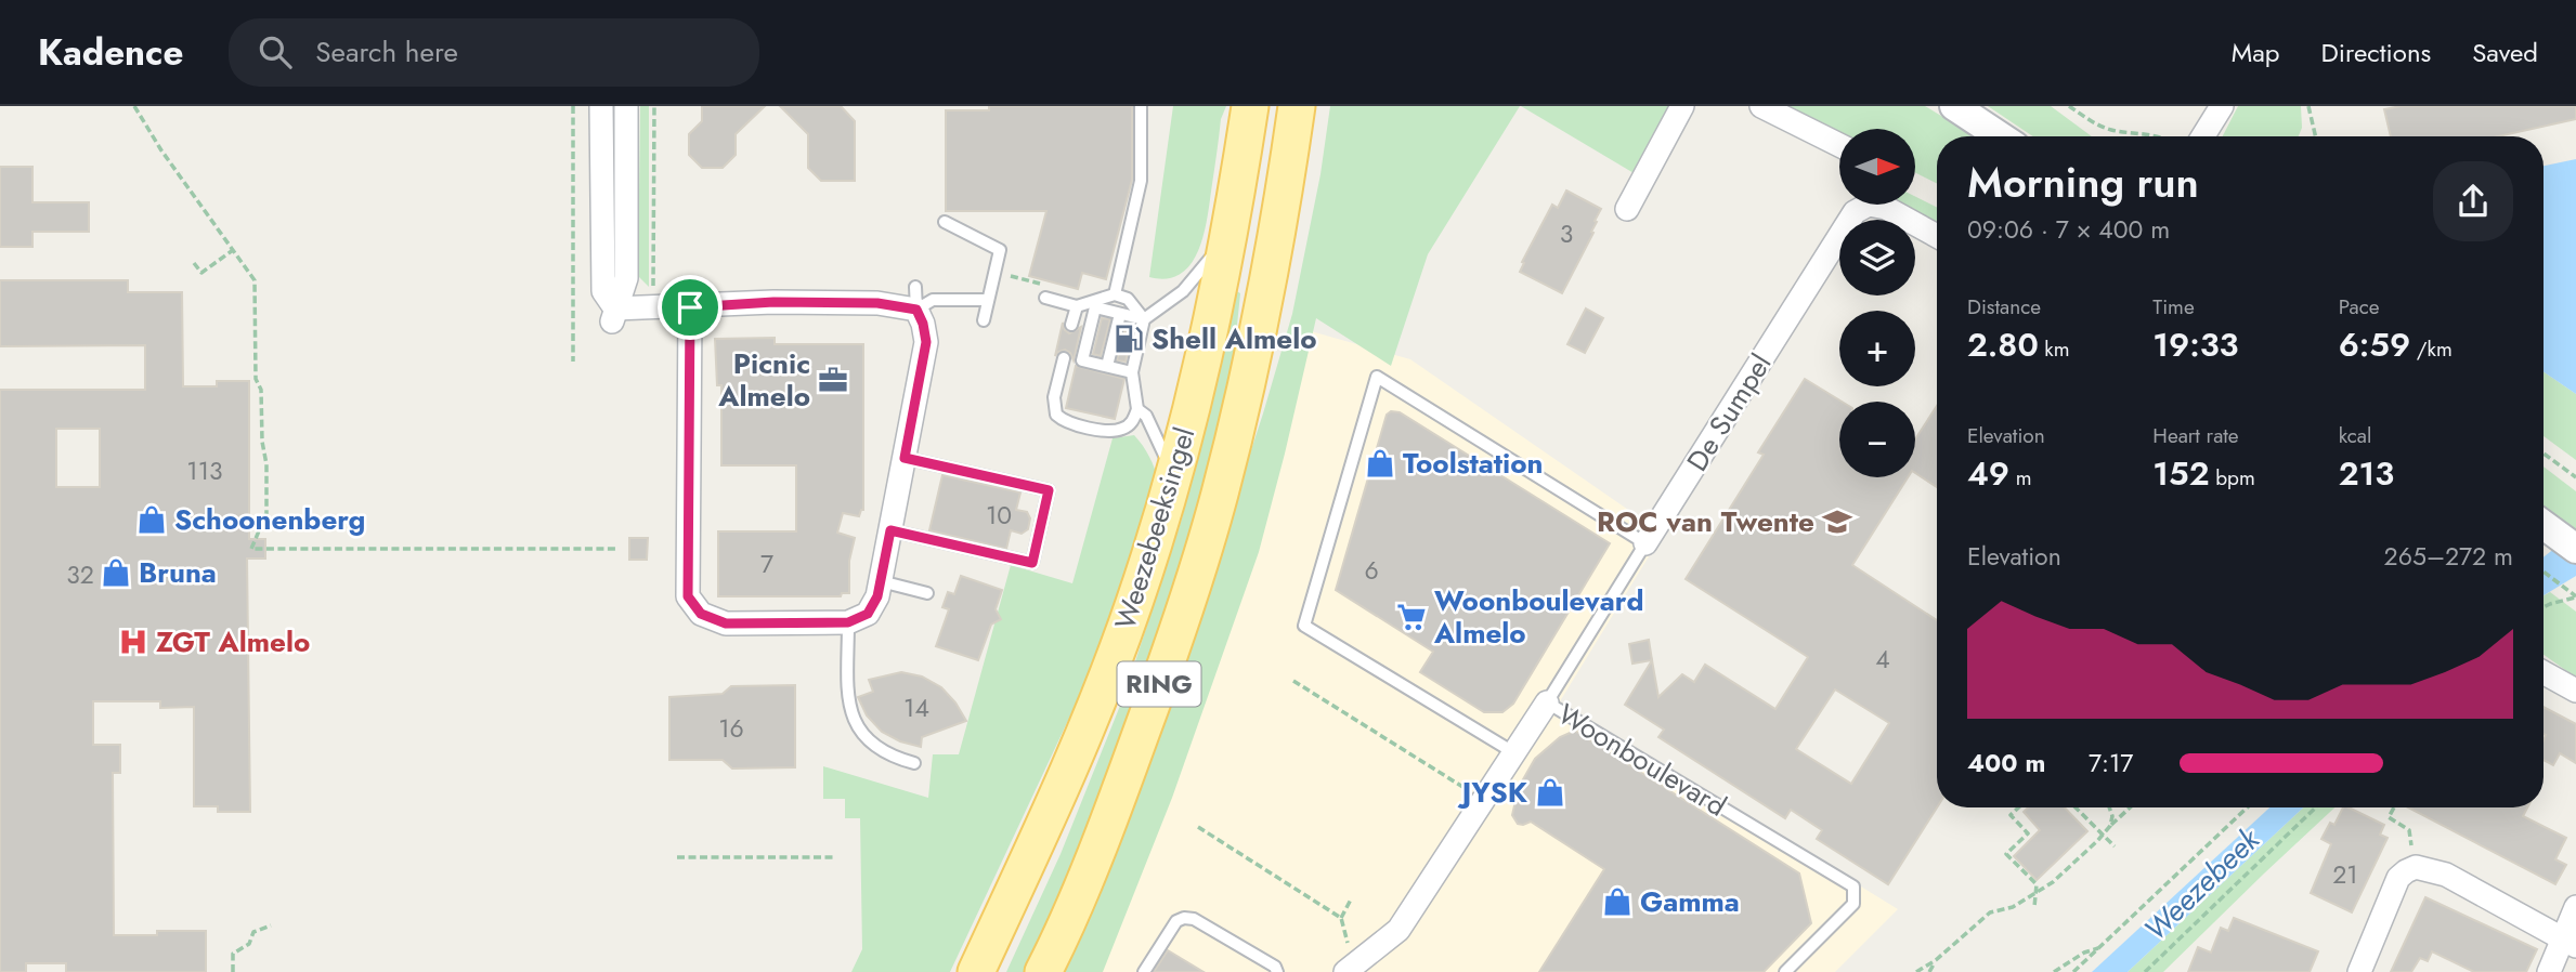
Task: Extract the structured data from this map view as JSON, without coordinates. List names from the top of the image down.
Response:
{
  "streets": {
    "main road": ["Weezebeeksingel", "RING"],
    "street": ["De Sumpel", "Woonboulevard"]
  },
  "crossings": [
    ["De Sumpel", "Woonboulevard"]
  ],
  "water": ["Weezebeek"],
  "places": {
    "fuel station": ["Shell Almelo"],
    "office": ["Picnic Almelo"],
    "shop": [
      "Toolstation",
      "Schoonenberg",
      "Bruna",
      "JYSK",
      "Gamma"
    ],
    "school or university": ["ROC van Twente"],
    "supermarket": ["Woonboulevard Almelo"],
    "hospital": ["ZGT Almelo"]
  },
  "house_numbers": [
    "3",
    "113",
    "10",
    "7",
    "6",
    "32",
    "4",
    "14",
    "16",
    "21"
  ],
  "north": "right",
  "page": {
    "header": "Kadence",
    "search": "Search here",
    "nav": ["Map", "Directions", "Saved"],
    "map_buttons": ["+", "−"],
    "heading": ["Morning run", "09:06 · 7 × 400 m"],
    "stats": [
      ["Distance", "2.80 km"],
      ["Time", "19:33"],
      ["Pace", "6:59 /km"],
      ["Elevation", "49 m"],
      ["Heart rate", "152 bpm"],
      ["kcal", "213"]
    ],
    "chart": ["Elevation", "265–272 m"],
    "list": [
      {
        "name": "400 m",
        "note": "7:17"
      }
    ]
  }
}
